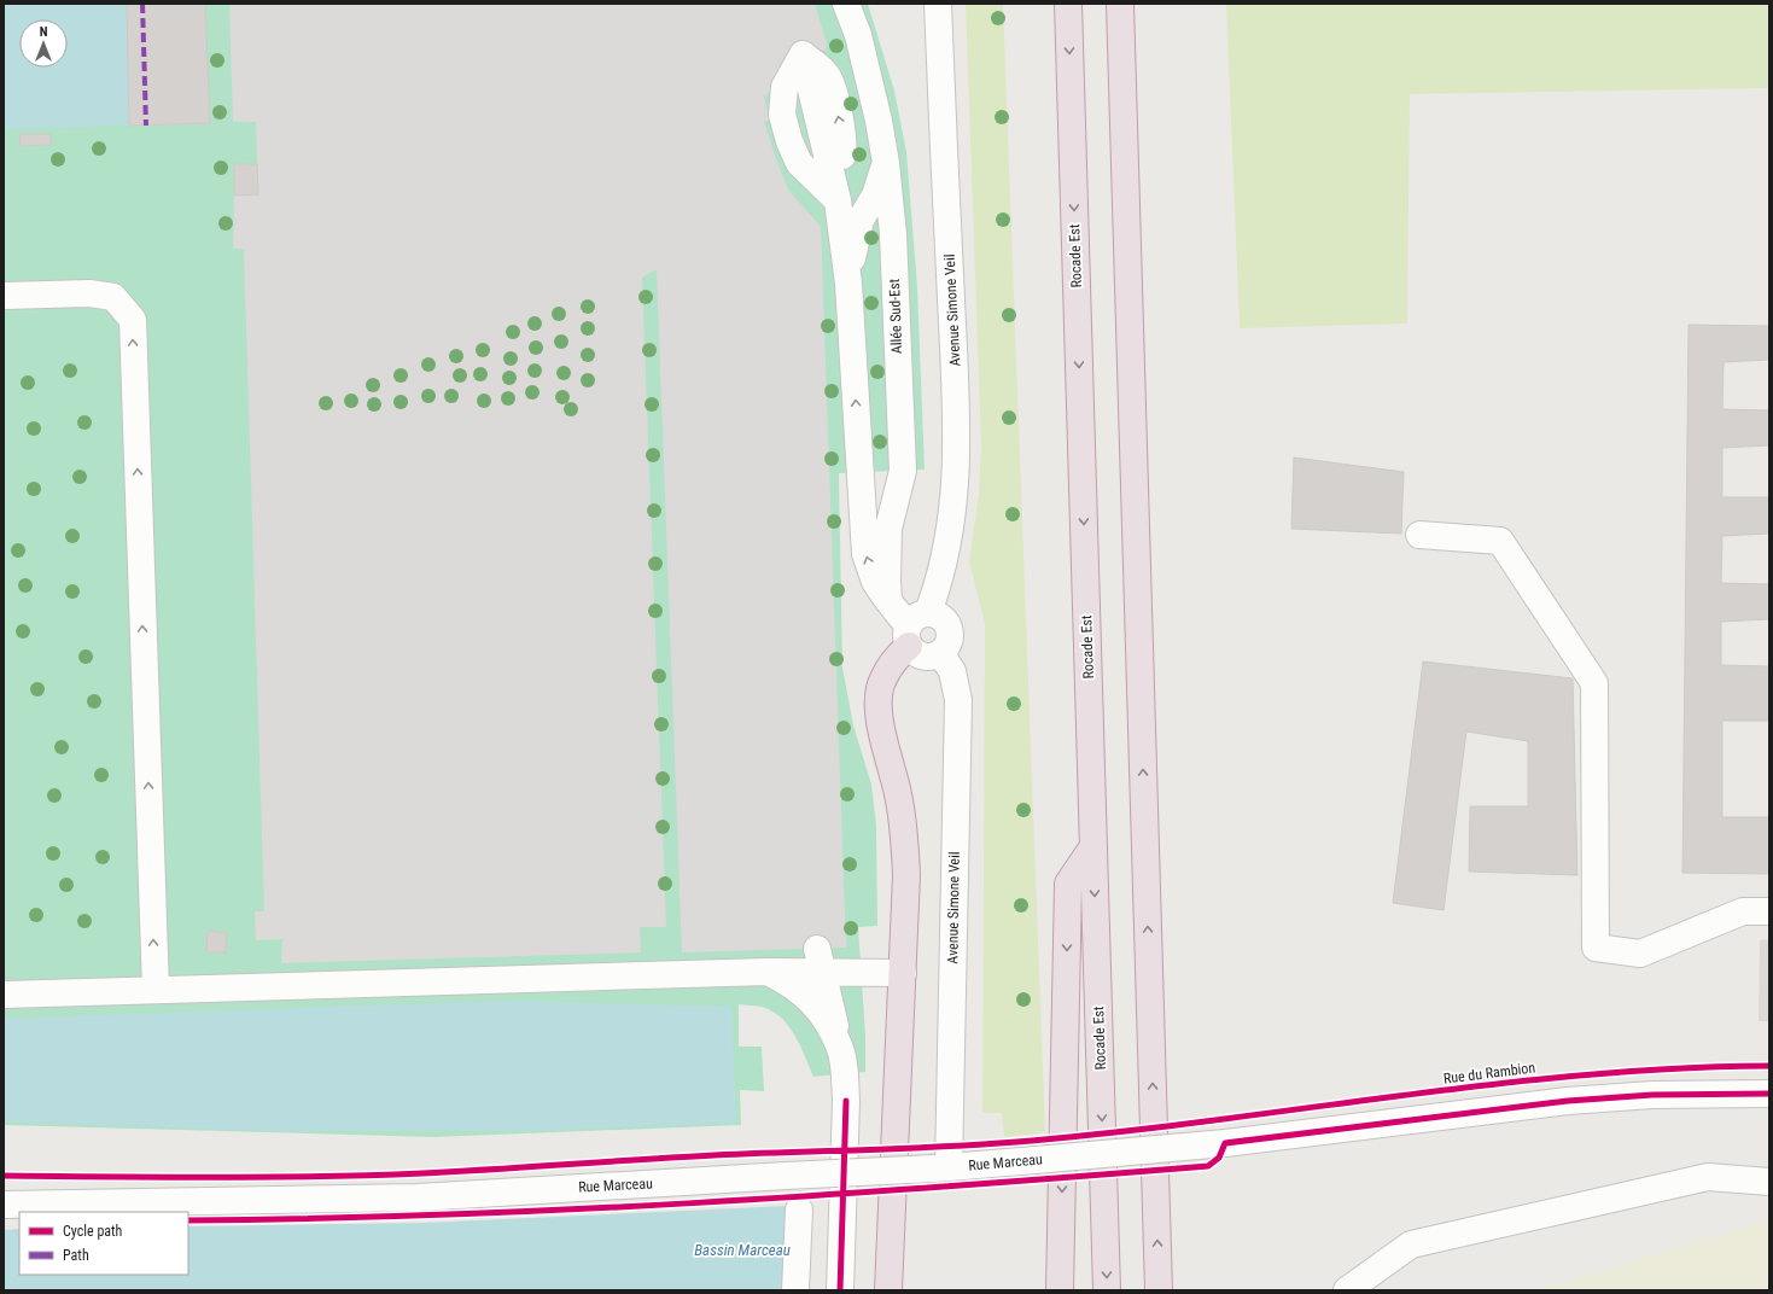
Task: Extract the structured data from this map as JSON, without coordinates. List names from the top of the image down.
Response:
{
  "streets": {
    "highway": ["Rocade Est"],
    "street": ["Avenue Simone Veil", "Allée Sud-Est", "Rue Marceau"],
    "cycle path": ["Rue du Rambion"]
  },
  "crossings": [
    ["Avenue Simone Veil", "Rue Marceau"]
  ],
  "water": ["Bassin Marceau"],
  "legend": ["Cycle path", "Path"],
  "north": "top"
}
